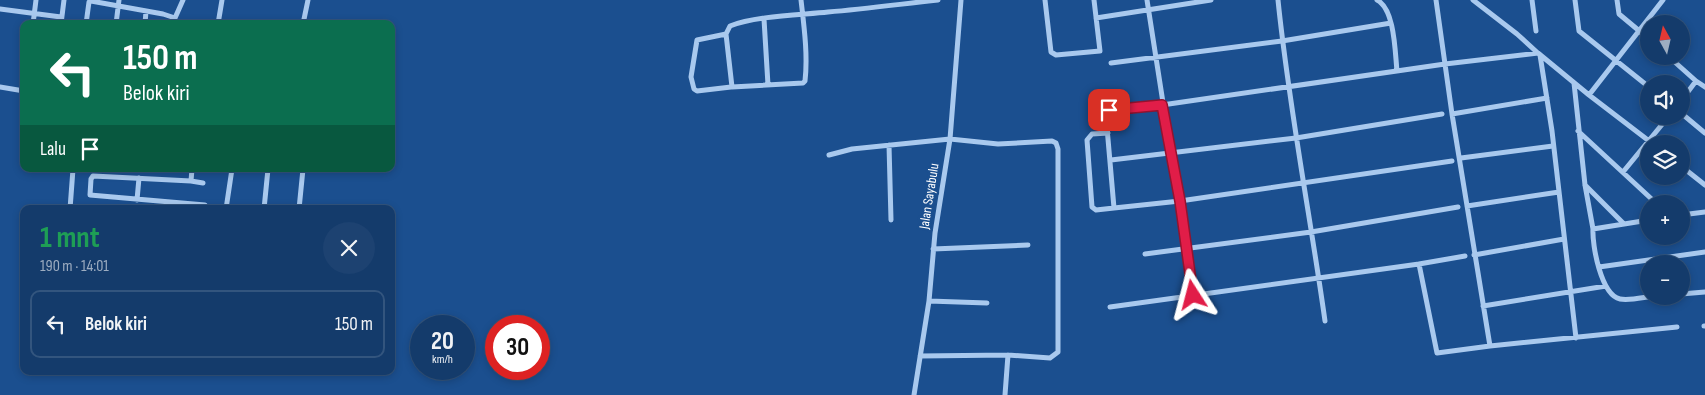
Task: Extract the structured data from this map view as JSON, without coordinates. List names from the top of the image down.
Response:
{
  "streets": {
    "street": ["Jalan Sayabulu"]
  },
  "north": "top",
  "page": {
    "map_buttons": ["+", "−"],
    "turn": ["150 m", "Belok kiri"],
    "then": "Lalu",
    "heading": ["1 mnt", "190 m · 14:01"],
    "list": [
      {
        "name": "Belok kiri",
        "value": "150 m"
      }
    ],
    "speed": "20 km/h",
    "limit": "30"
  }
}
